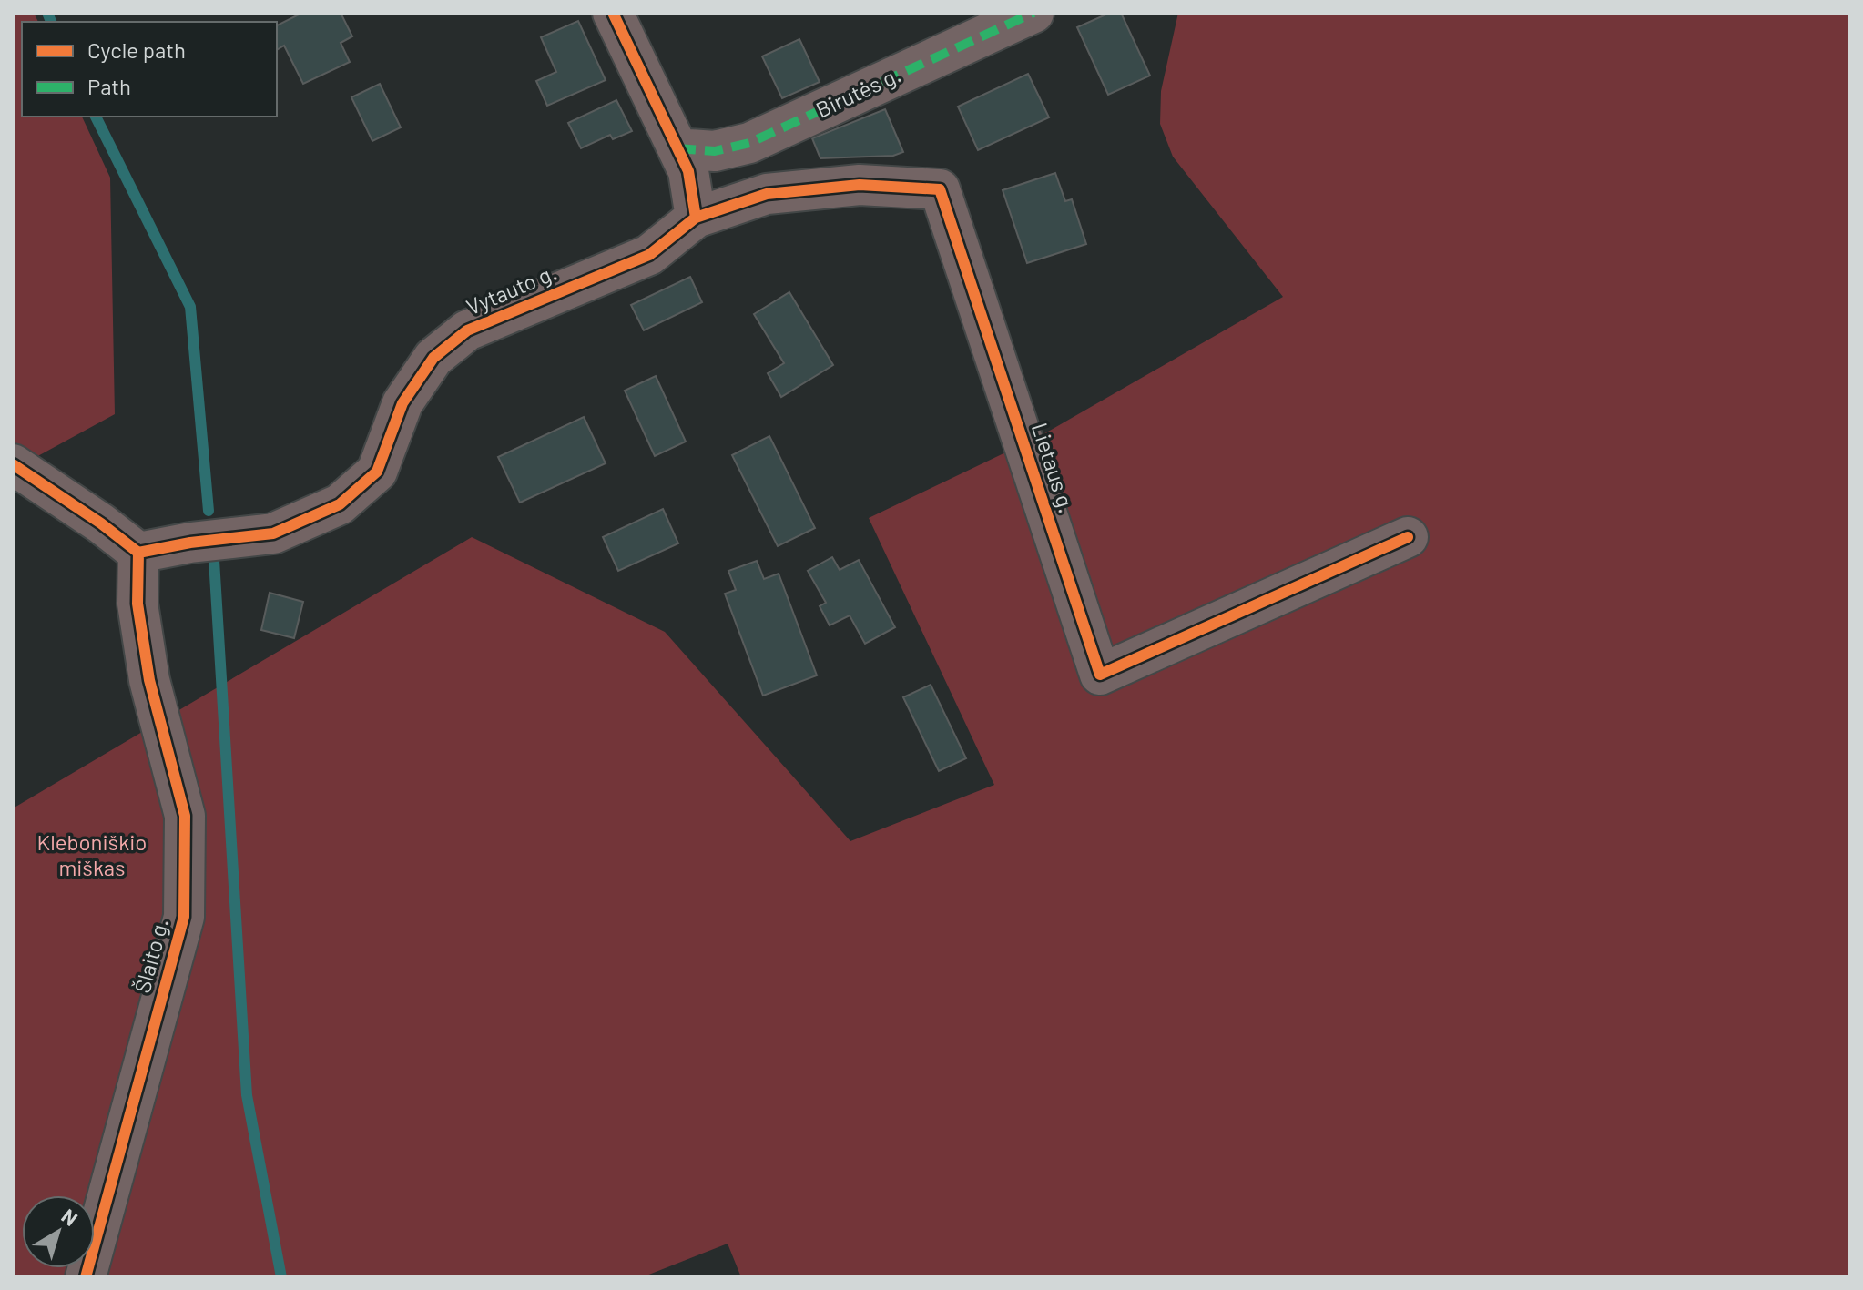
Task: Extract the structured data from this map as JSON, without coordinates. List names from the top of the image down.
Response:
{
  "streets": {
    "street": [
      "Birutės g.",
      "Vytauto g.",
      "Lietaus g.",
      "Šlaito g."
    ]
  },
  "crossings": [
    ["Vytauto g.", "Lietaus g."],
    ["Vytauto g.", "Šlaito g."]
  ],
  "parks": ["Kleboniškio miškas"],
  "legend": ["Cycle path", "Path"],
  "north": "top right"
}
